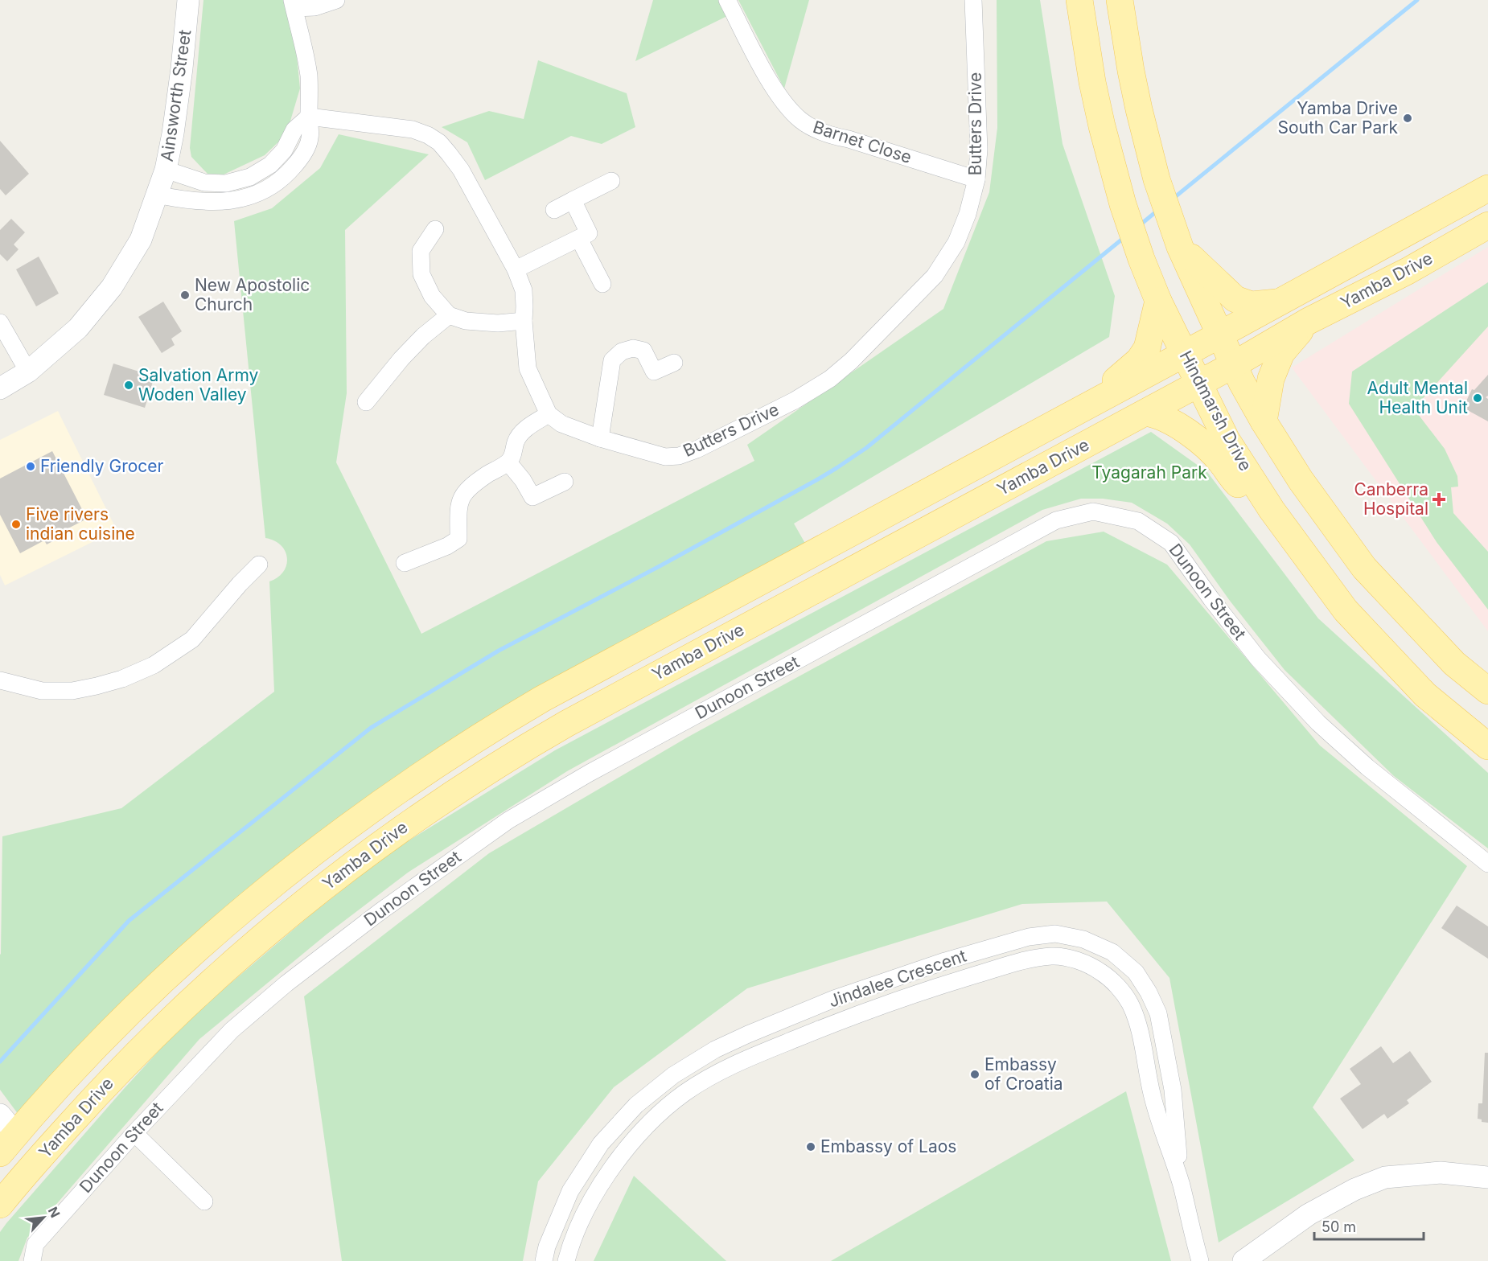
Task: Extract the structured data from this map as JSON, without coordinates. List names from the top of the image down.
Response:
{
  "streets": {
    "main road": ["Yamba Drive", "Hindmarsh Drive"],
    "street": [
      "Ainsworth Street",
      "Butters Drive",
      "Barnet Close",
      "Dunoon Street",
      "Jindalee Crescent"
    ]
  },
  "crossings": [
    ["Butters Drive", "Barnet Close"],
    ["Yamba Drive", "Hindmarsh Drive"]
  ],
  "parks": ["Tyagarah Park"],
  "places": {
    "other": [
      "Yamba Drive South Car Park",
      "New Apostolic Church",
      "Salvation Army Woden Valley",
      "Adult Mental Health Unit",
      "Friendly Grocer",
      "Five rivers indian cuisine",
      "Embassy of Croatia",
      "Embassy of Laos"
    ],
    "health": ["Canberra Hospital"]
  },
  "scale_bar": "50 m",
  "north": "top right"
}
